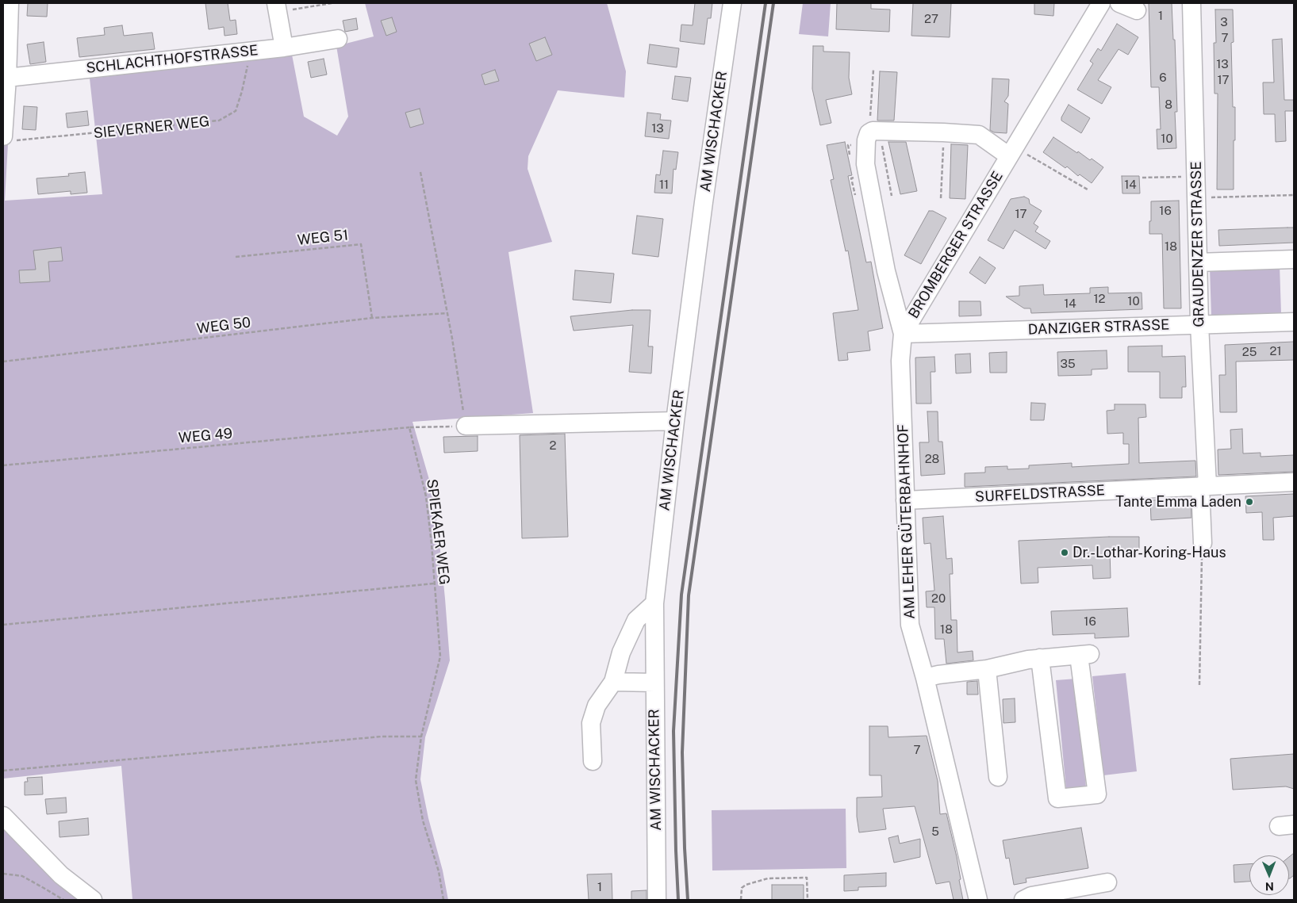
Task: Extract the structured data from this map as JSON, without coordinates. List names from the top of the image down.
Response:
{
  "streets": {
    "street": [
      "SCHLACHTHOFSTRASSE",
      "AM WISCHACKER",
      "GRAUDENZER STRASSE",
      "BROMBERGER STRASSE",
      "DANZIGER STRASSE",
      "SURFELDSTRASSE",
      "AM LEHER GÜTERBAHNHOF"
    ],
    "path": [
      "SIEVERNER WEG",
      "WEG 51",
      "WEG 50",
      "WEG 49",
      "SPIEKAER WEG"
    ]
  },
  "crossings": [
    ["SCHLACHTHOFSTRASSE", "SIEVERNER WEG"],
    ["WEG 51", "WEG 50"],
    ["GRAUDENZER STRASSE", "DANZIGER STRASSE"],
    ["GRAUDENZER STRASSE", "SURFELDSTRASSE"],
    ["BROMBERGER STRASSE", "DANZIGER STRASSE"],
    ["BROMBERGER STRASSE", "AM LEHER GÜTERBAHNHOF"],
    ["DANZIGER STRASSE", "AM LEHER GÜTERBAHNHOF"],
    ["WEG 49", "SPIEKAER WEG"],
    ["SURFELDSTRASSE", "AM LEHER GÜTERBAHNHOF"]
  ],
  "places": ["Tante Emma Laden", "Dr.-Lothar-Koring-Haus"],
  "house_numbers": [
    "1",
    "27",
    "3",
    "7",
    "13",
    "6",
    "17",
    "8",
    "13",
    "10",
    "11",
    "14",
    "16",
    "17",
    "18",
    "12",
    "10",
    "14",
    "21",
    "25",
    "35",
    "2",
    "28",
    "20",
    "16",
    "18",
    "7",
    "5",
    "1"
  ],
  "north": "bottom"
}
